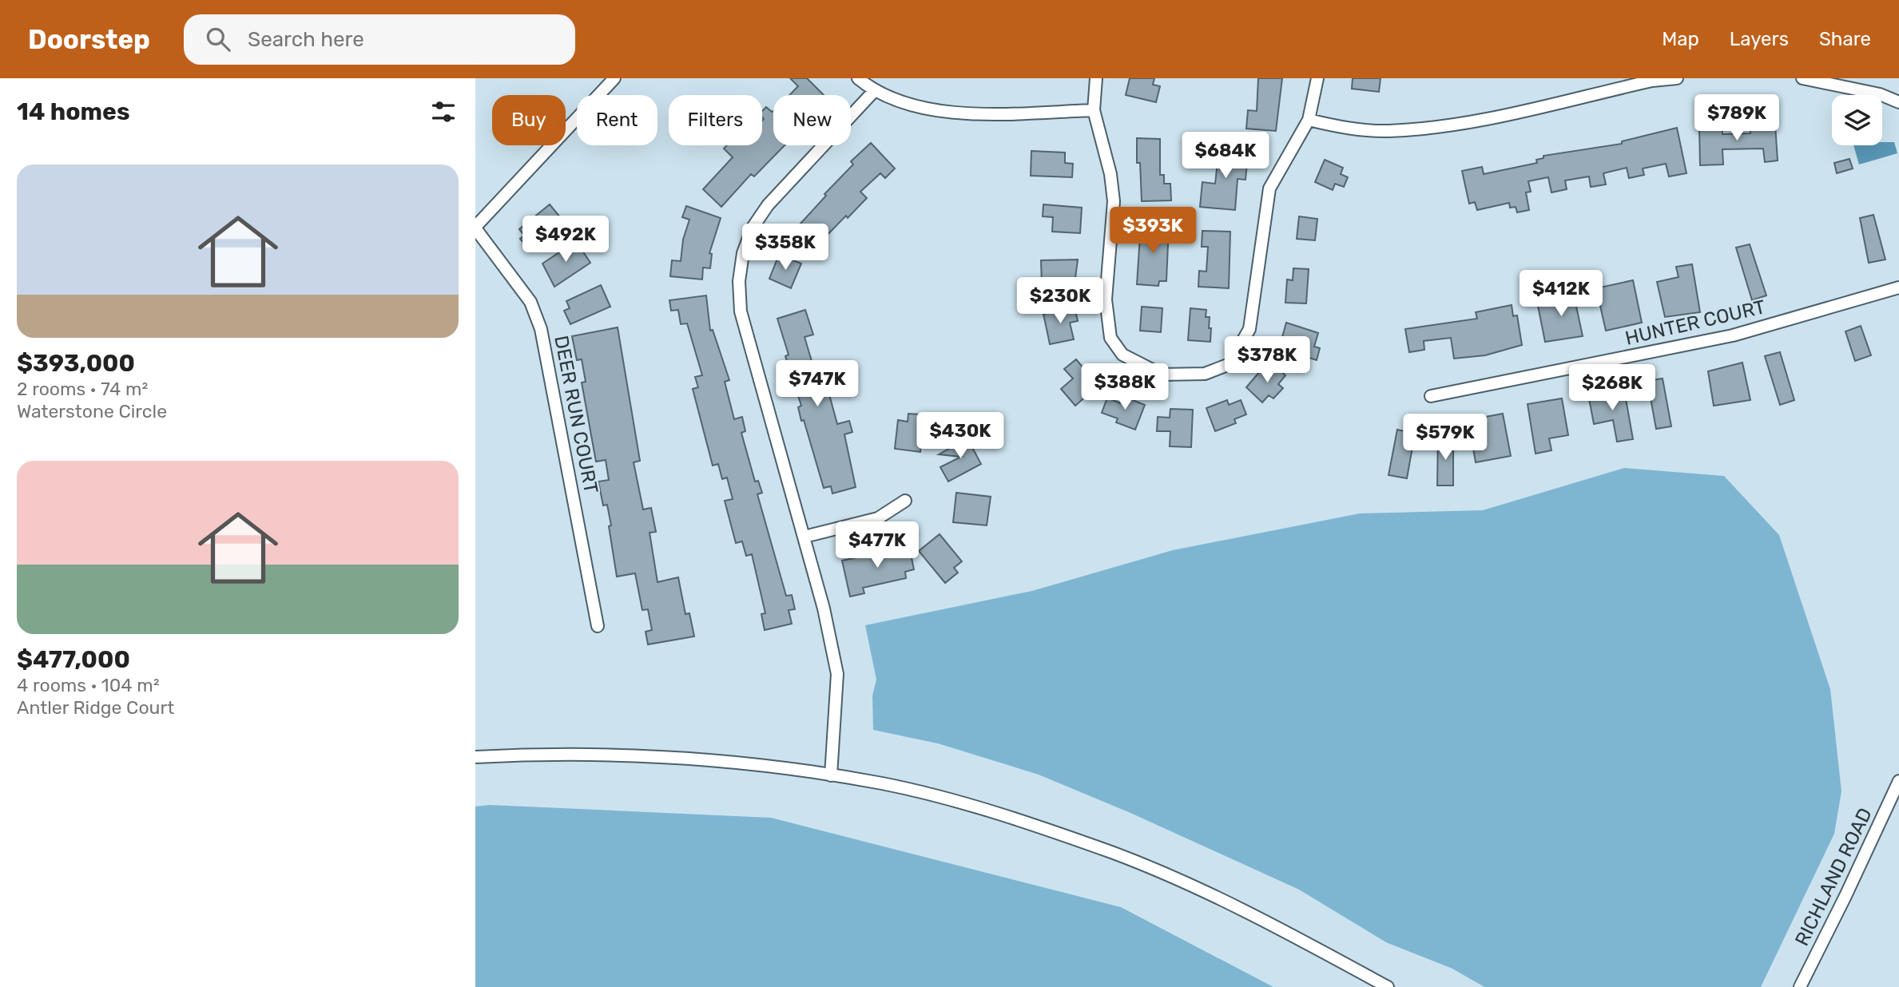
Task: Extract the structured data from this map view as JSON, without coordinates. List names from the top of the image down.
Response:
{
  "streets": {
    "street": ["HUNTER COURT", "DEER RUN COURT", "RICHLAND ROAD"]
  },
  "page": {
    "header": "Doorstep",
    "search": "Search here",
    "nav": ["Map", "Layers", "Share"],
    "heading": "14 homes",
    "price": [
      "$789K",
      "$684K",
      "$393K",
      "$492K",
      "$358K",
      "$412K",
      "$230K",
      "$378K",
      "$747K",
      "$388K",
      "$268K",
      "$430K",
      "$579K",
      "$477K"
    ],
    "chip": [
      "Buy",
      "Rent",
      "Filters",
      "New"
    ],
    "list": [
      {
        "name": "$393,000",
        "note": "2 rooms · 74 m² · Waterstone Circle"
      },
      {
        "name": "$477,000",
        "note": "4 rooms · 104 m² · Antler Ridge Court"
      }
    ]
  }
}
